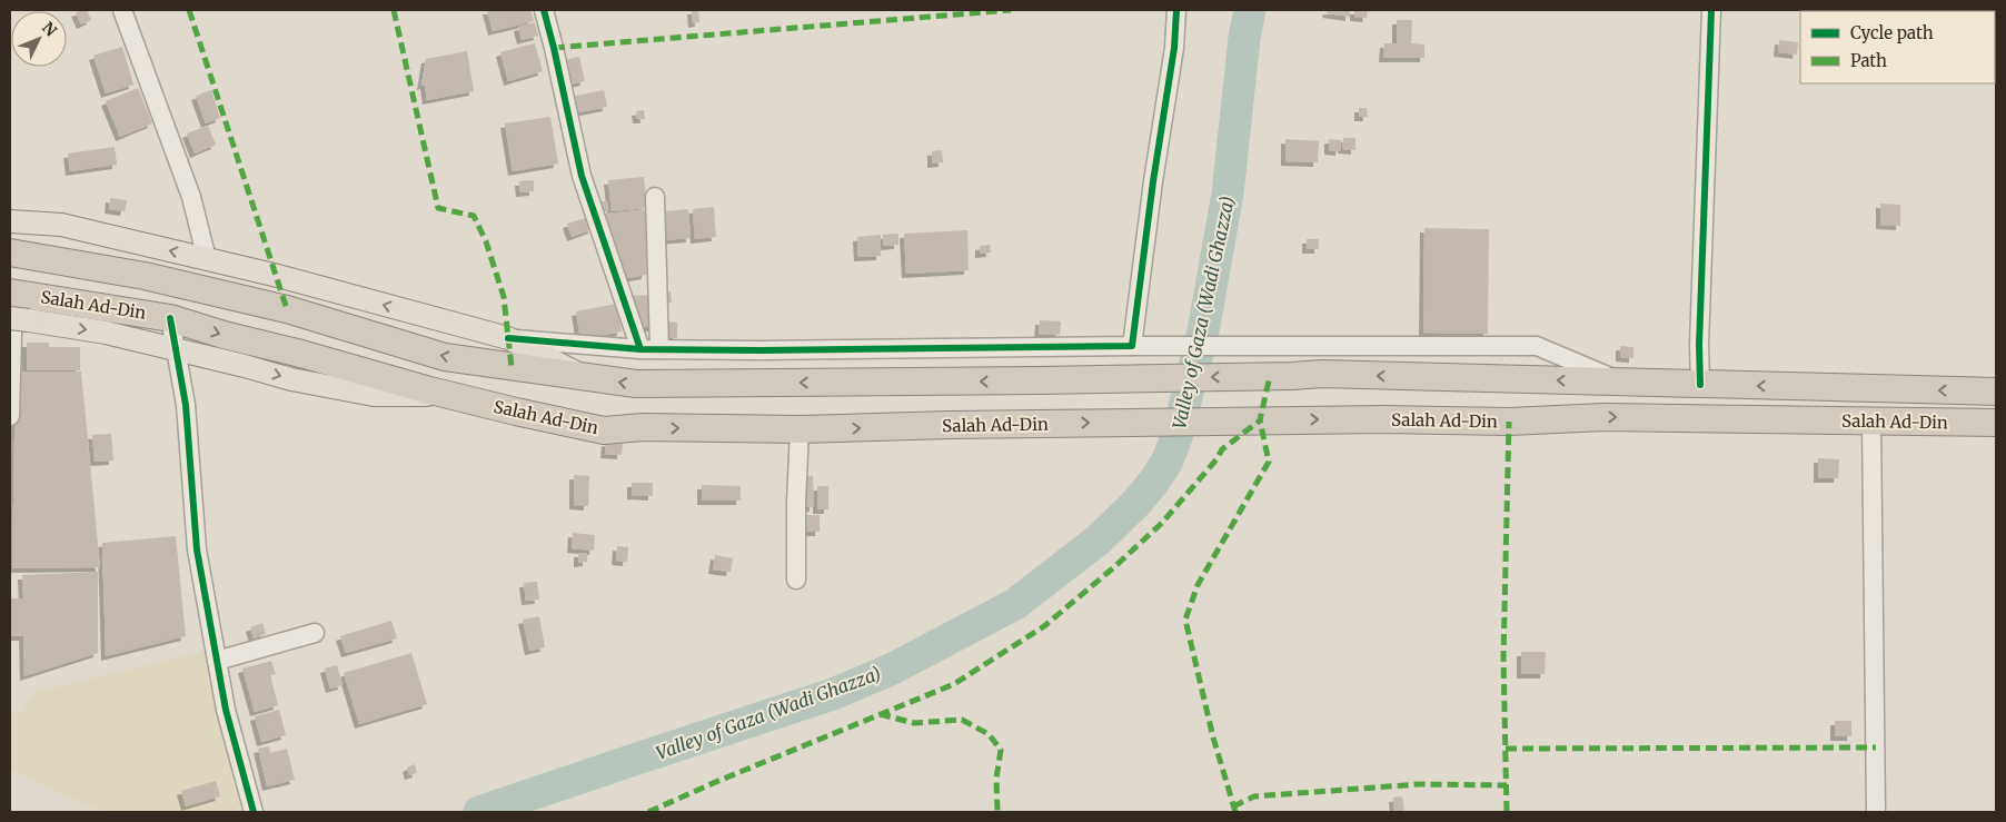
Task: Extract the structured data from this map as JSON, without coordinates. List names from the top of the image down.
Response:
{
  "streets": {
    "highway": ["Salah Ad-Din"]
  },
  "water": ["Valley of Gaza (Wadi Ghazza)"],
  "legend": ["Cycle path", "Path"],
  "north": "top right"
}
